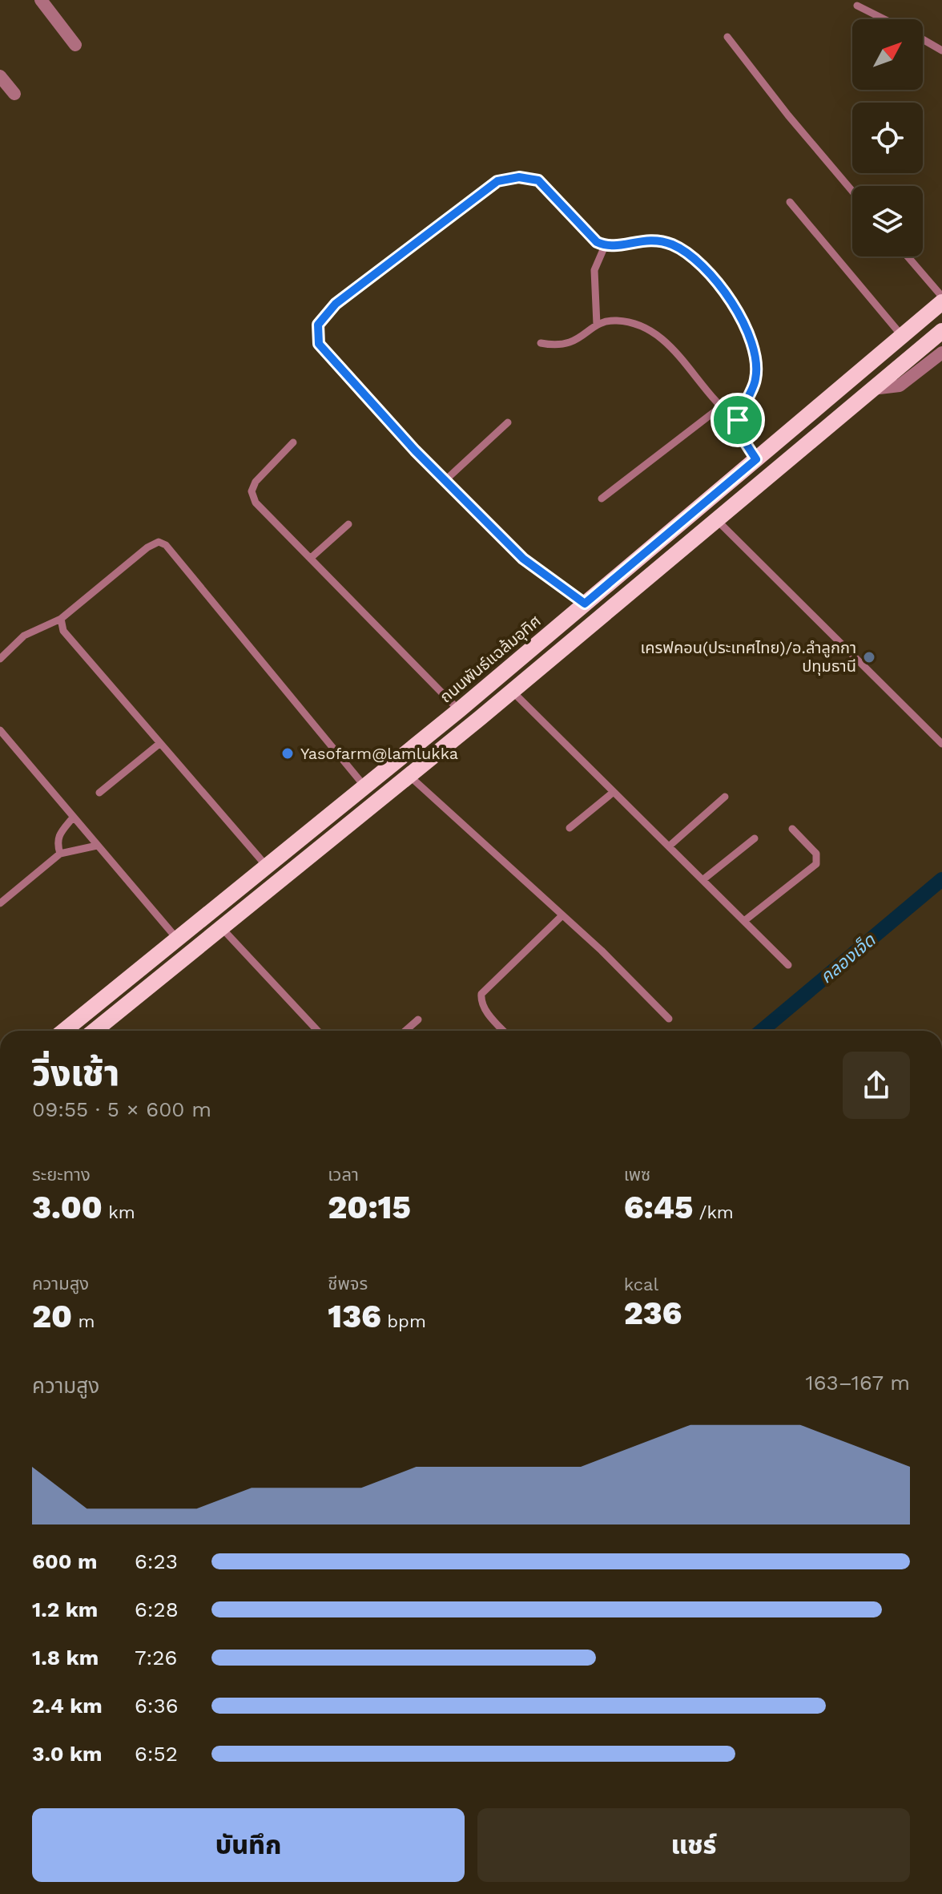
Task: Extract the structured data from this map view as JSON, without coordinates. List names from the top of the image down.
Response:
{
  "streets": {
    "main road": ["ถนนพันธ์แฉล้มอุทิศ"]
  },
  "water": ["คลองเจ็ด"],
  "places": ["เครฟคอน(ประเทศไทย)/อ.ลำลูกกา ปทุมธานี", "Yasofarm@lamlukka"],
  "north": "top right",
  "page": {
    "heading": ["วิ่งเช้า", "09:55 · 5 × 600 m"],
    "stats": [
      ["ระยะทาง", "3.00 km"],
      ["เวลา", "20:15"],
      ["เพซ", "6:45 /km"],
      ["ความสูง", "20 m"],
      ["ชีพจร", "136 bpm"],
      ["kcal", "236"]
    ],
    "chart": ["ความสูง", "163–167 m"],
    "list": [
      {
        "name": "600 m",
        "note": "6:23"
      },
      {
        "name": "1.2 km",
        "note": "6:28"
      },
      {
        "name": "1.8 km",
        "note": "7:26"
      },
      {
        "name": "2.4 km",
        "note": "6:36"
      },
      {
        "name": "3.0 km",
        "note": "6:52"
      }
    ],
    "buttons": ["บันทึก", "แชร์"]
  }
}
